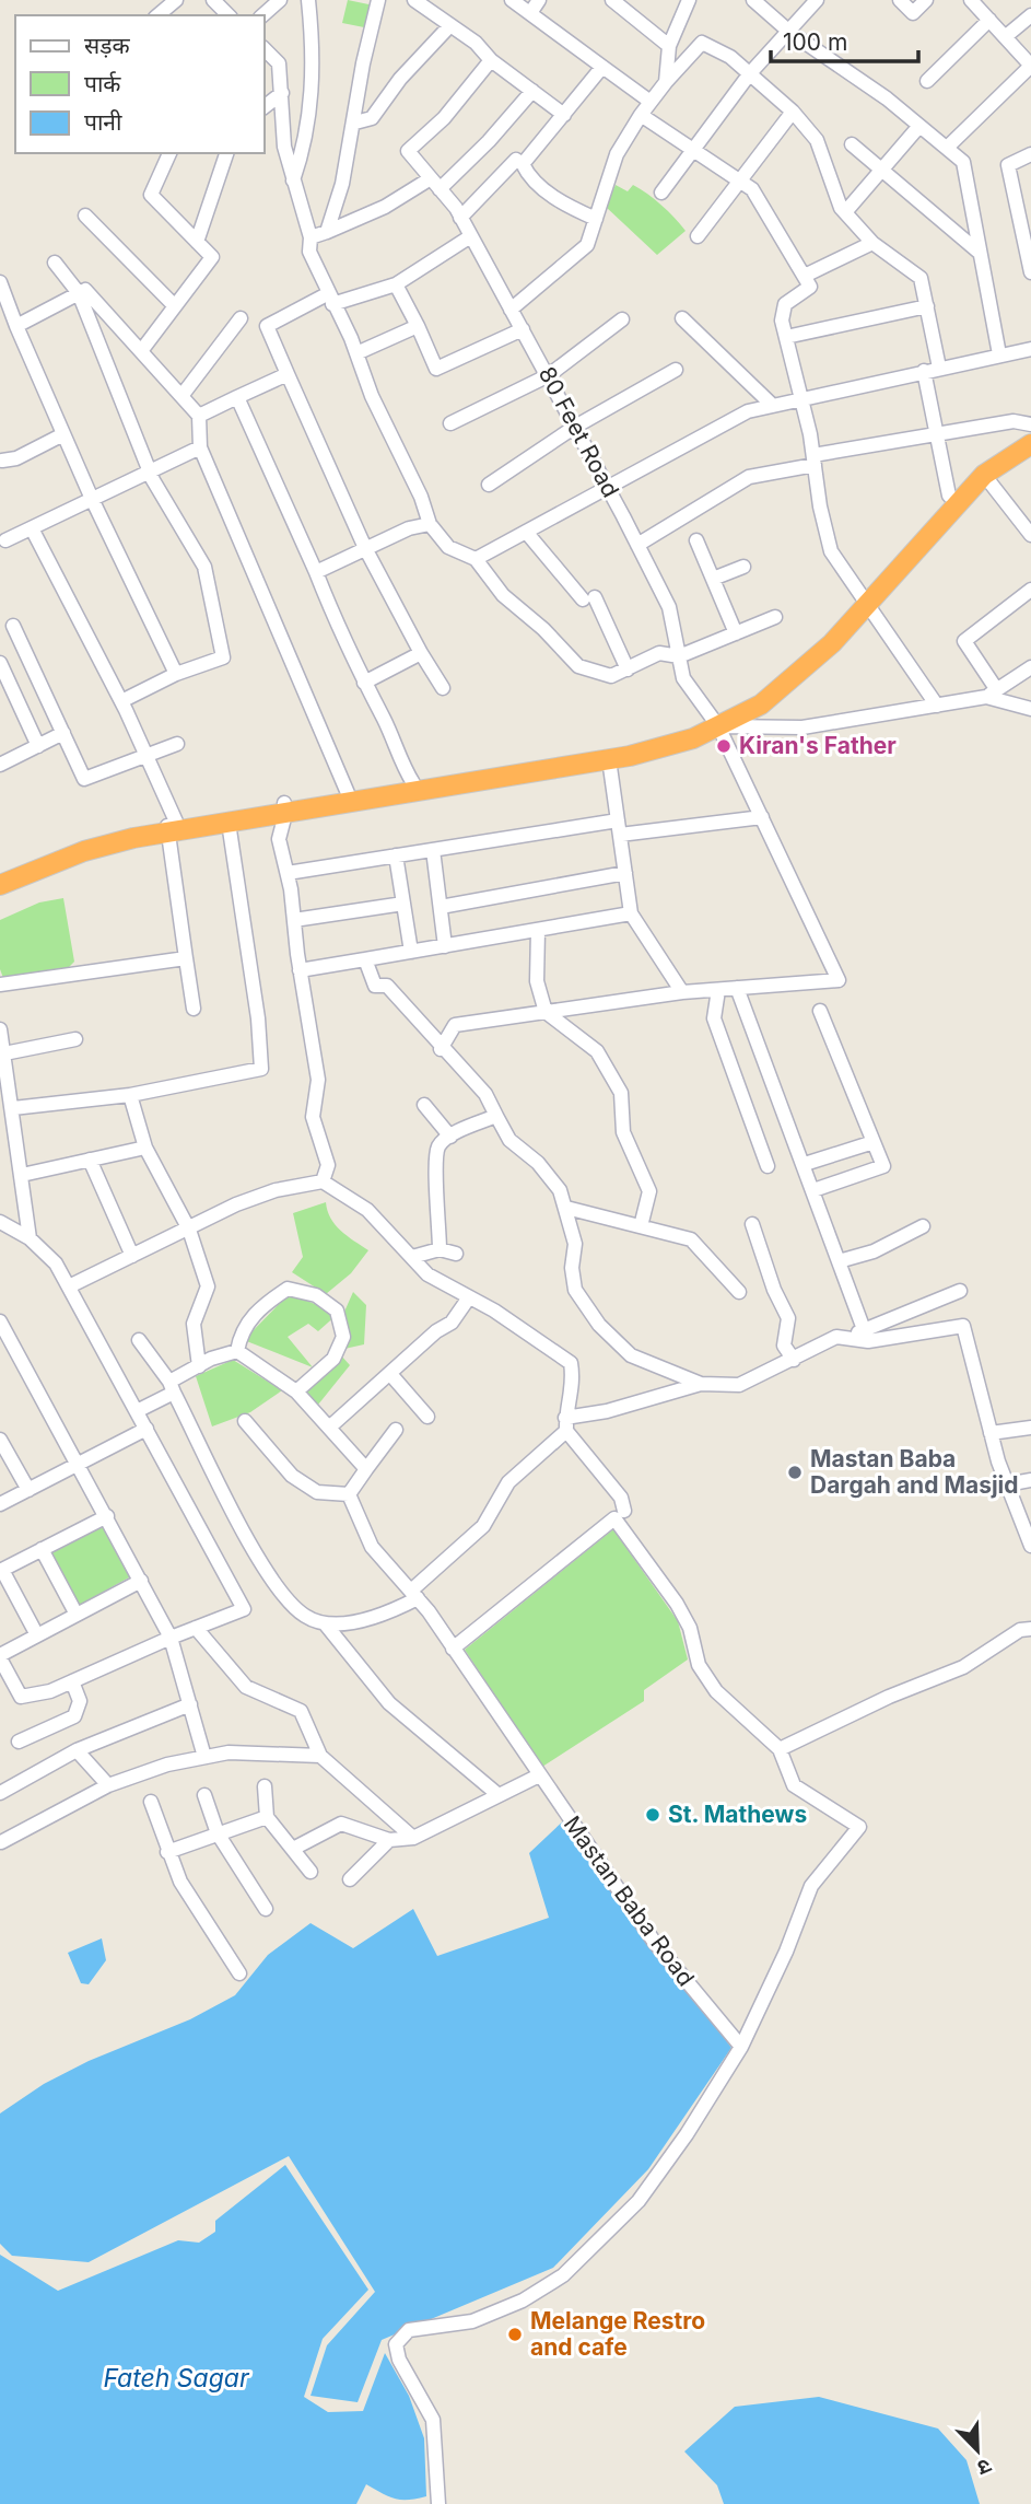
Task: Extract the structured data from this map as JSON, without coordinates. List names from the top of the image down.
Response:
{
  "streets": {
    "street": ["80 Feet Road", "Mastan Baba Road"]
  },
  "water": ["Fateh Sagar"],
  "places": [
    "Kiran's Father",
    "Mastan Baba Dargah and Masjid",
    "St. Mathews",
    "Melange Restro and cafe"
  ],
  "legend": ["सड़क", "पार्क", "पानी"],
  "scale_bar": "100 m",
  "north": "bottom right"
}
